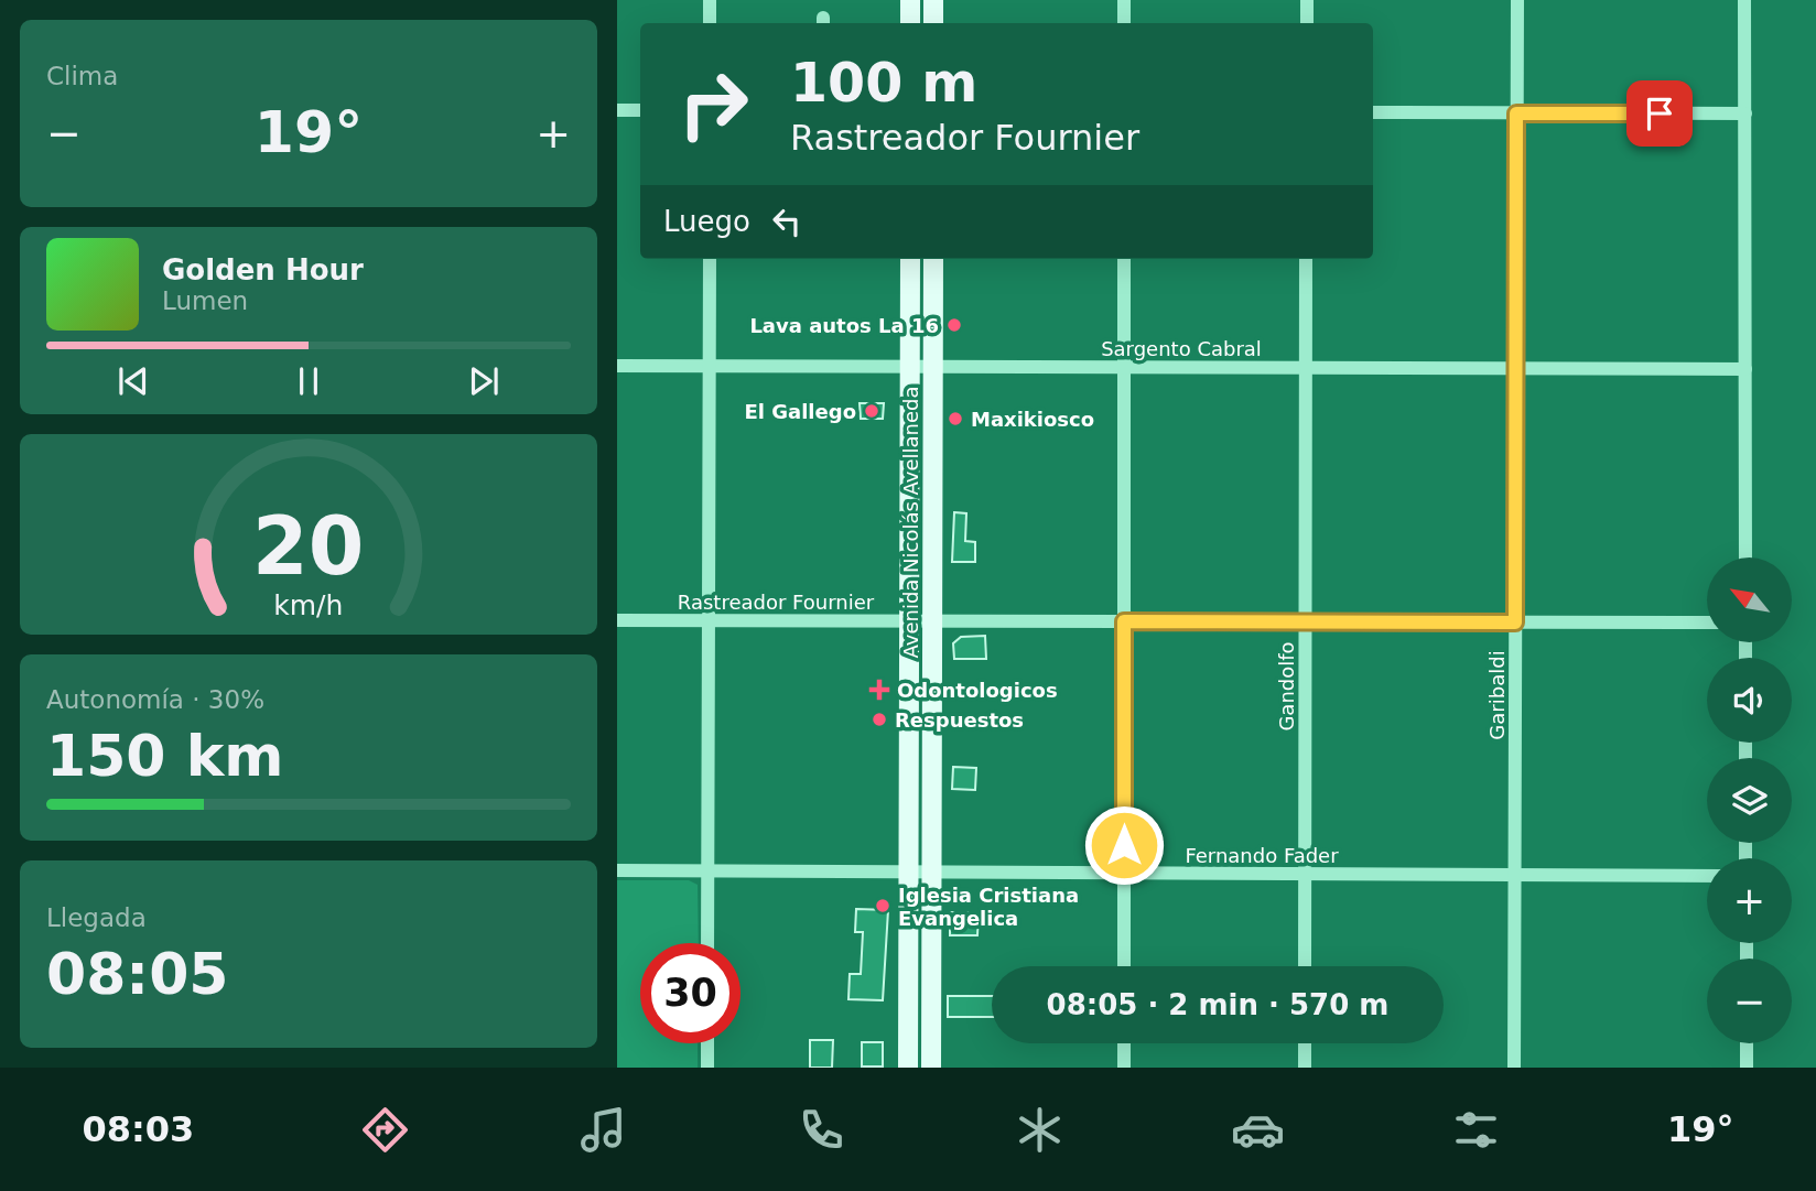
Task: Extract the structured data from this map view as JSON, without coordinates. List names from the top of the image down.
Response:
{
  "streets": {
    "main road": ["Avenida Nicolás Avellaneda"],
    "street": [
      "Sargento Cabral",
      "Rastreador Fournier",
      "Gandolfo",
      "Garibaldi",
      "Fernando Fader"
    ]
  },
  "crossings": [
    ["Sargento Cabral", "Avenida Nicolás Avellaneda"],
    ["Sargento Cabral", "Gandolfo"],
    ["Sargento Cabral", "Garibaldi"],
    ["Avenida Nicolás Avellaneda", "Rastreador Fournier"],
    ["Avenida Nicolás Avellaneda", "Fernando Fader"],
    ["Rastreador Fournier", "Gandolfo"],
    ["Rastreador Fournier", "Garibaldi"],
    ["Gandolfo", "Fernando Fader"],
    ["Garibaldi", "Fernando Fader"]
  ],
  "places": {
    "other": [
      "Lava autos La 16",
      "El Gallego",
      "Maxikiosco",
      "Respuestos",
      "Iglesia Cristiana Evangelica"
    ],
    "health": ["Odontologicos"]
  },
  "north": "top left",
  "page": {
    "tile": [
      "Clima",
      ["Autonomía · 30%", "150 km"],
      ["Llegada", "08:05"]
    ],
    "turn": ["100 m", "Rastreador Fournier"],
    "heat": ["−", "19°", "+"],
    "then": "Luego",
    "song": ["Golden Hour", "Lumen"],
    "map_buttons": ["+", "−"],
    "limit": "30",
    "trip": "08:05 · 2 min · 570 m",
    "tabs": ["08:03", "19°"],
    "gauge": ["20", "km/h"]
  }
}
